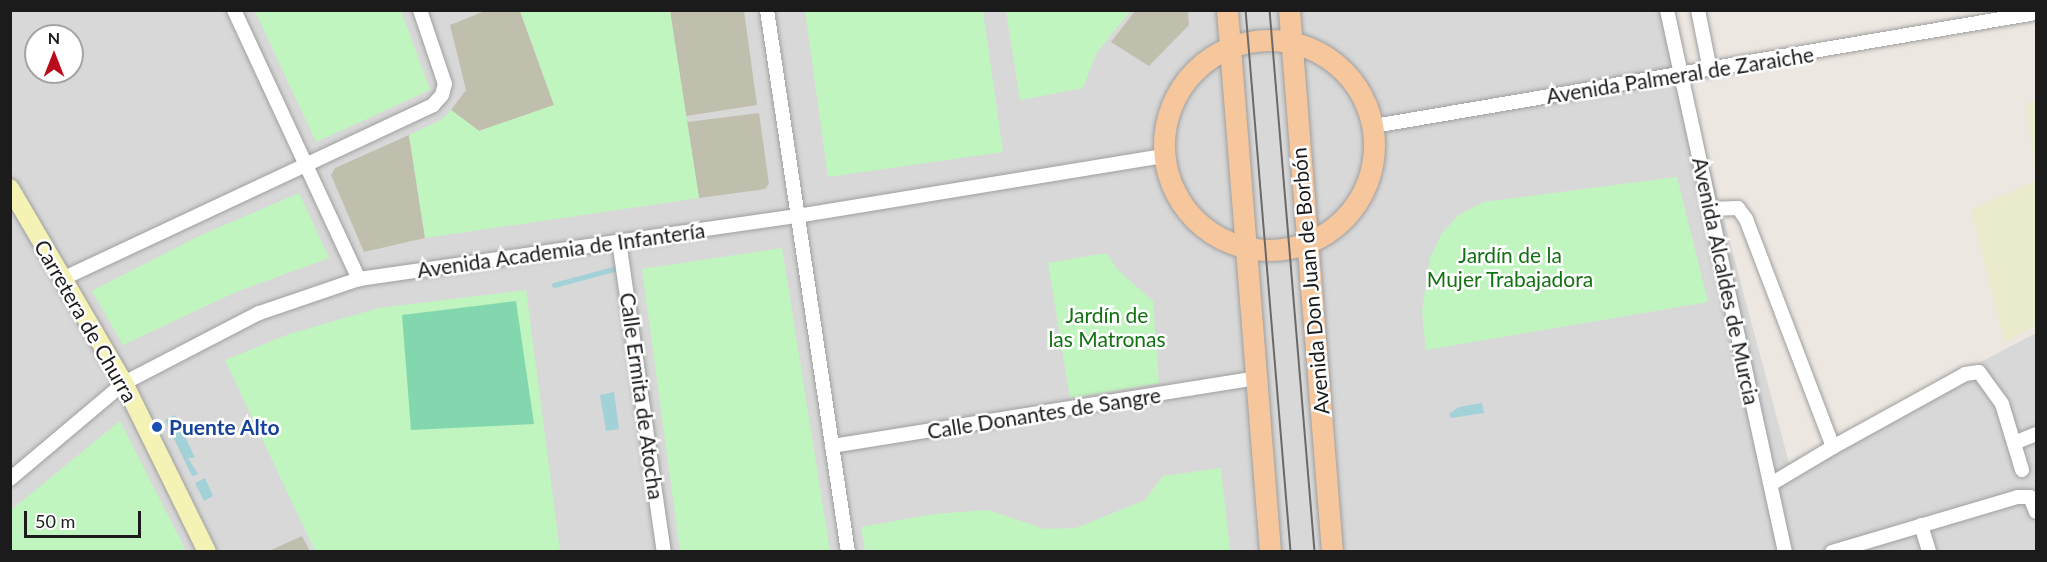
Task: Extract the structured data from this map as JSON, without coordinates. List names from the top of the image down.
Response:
{
  "streets": {
    "main road": ["Avenida Don Juan de Borbón"],
    "street": [
      "Avenida Palmeral de Zaraiche",
      "Avenida Academia de Infantería",
      "Avenida Alcaldes de Murcia",
      "Carretera de Churra",
      "Calle Ermita de Atocha",
      "Calle Donantes de Sangre"
    ]
  },
  "crossings": [
    ["Avenida Palmeral de Zaraiche", "Avenida Alcaldes de Murcia"],
    ["Avenida Academia de Infantería", "Carretera de Churra"],
    ["Avenida Academia de Infantería", "Calle Ermita de Atocha"]
  ],
  "parks": ["Jardín de la Mujer Trabajadora", "Jardín de las Matronas"],
  "places": ["Puente Alto"],
  "scale_bar": "50 m",
  "north": "top"
}
